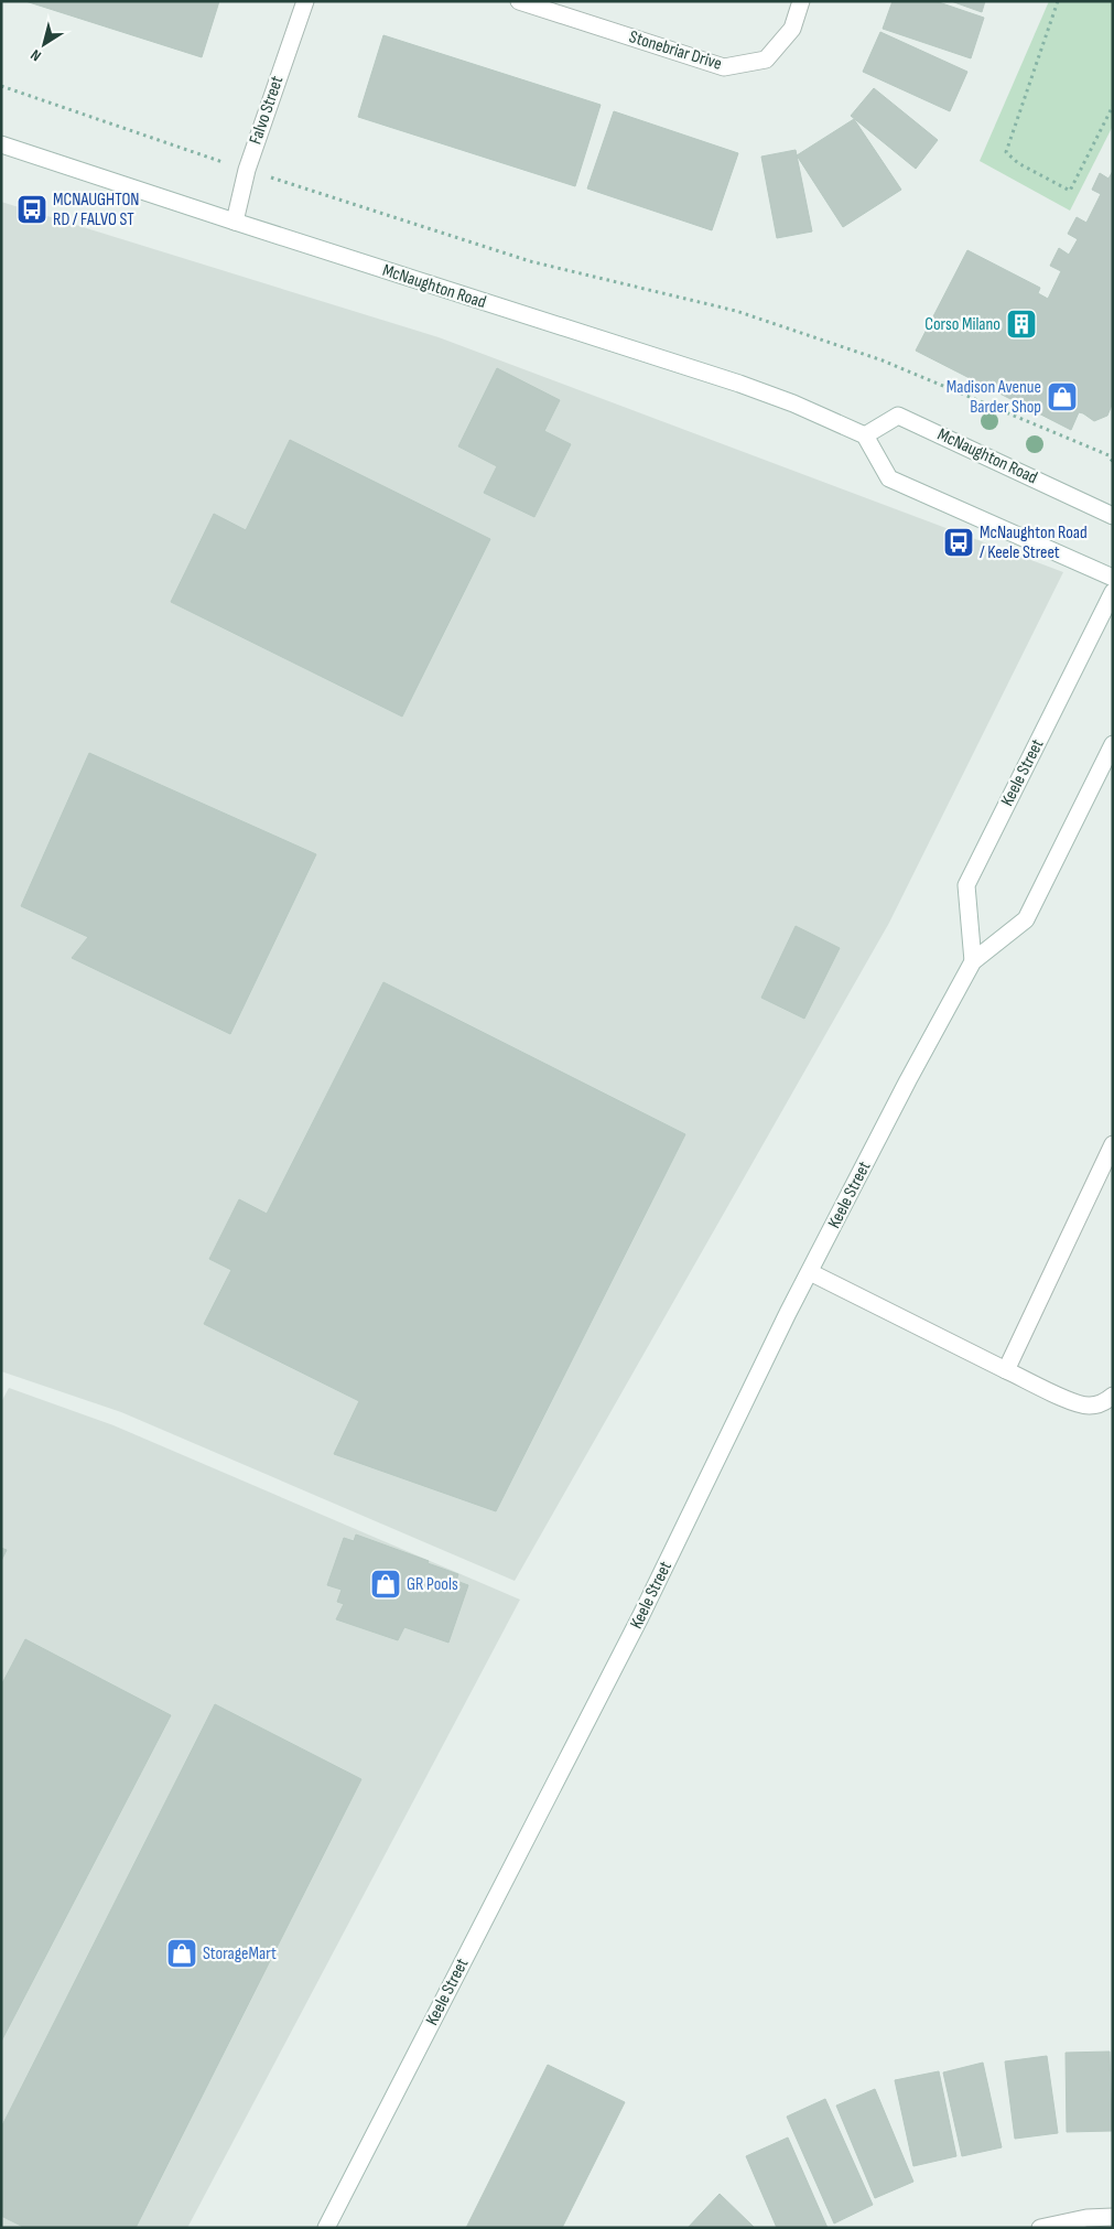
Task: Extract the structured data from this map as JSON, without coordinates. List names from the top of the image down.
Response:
{
  "streets": {
    "street": [
      "Stonebriar Drive",
      "Falvo Street",
      "McNaughton Road",
      "Keele Street"
    ]
  },
  "crossings": [
    ["Falvo Street", "McNaughton Road"]
  ],
  "places": {
    "bus stop": ["MCNAUGHTON RD / FALVO ST", "McNaughton Road / Keele Street"],
    "building": ["Corso Milano"],
    "shop": ["Madison Avenue Barder Shop", "GR Pools", "StorageMart"]
  },
  "north": "bottom left"
}
